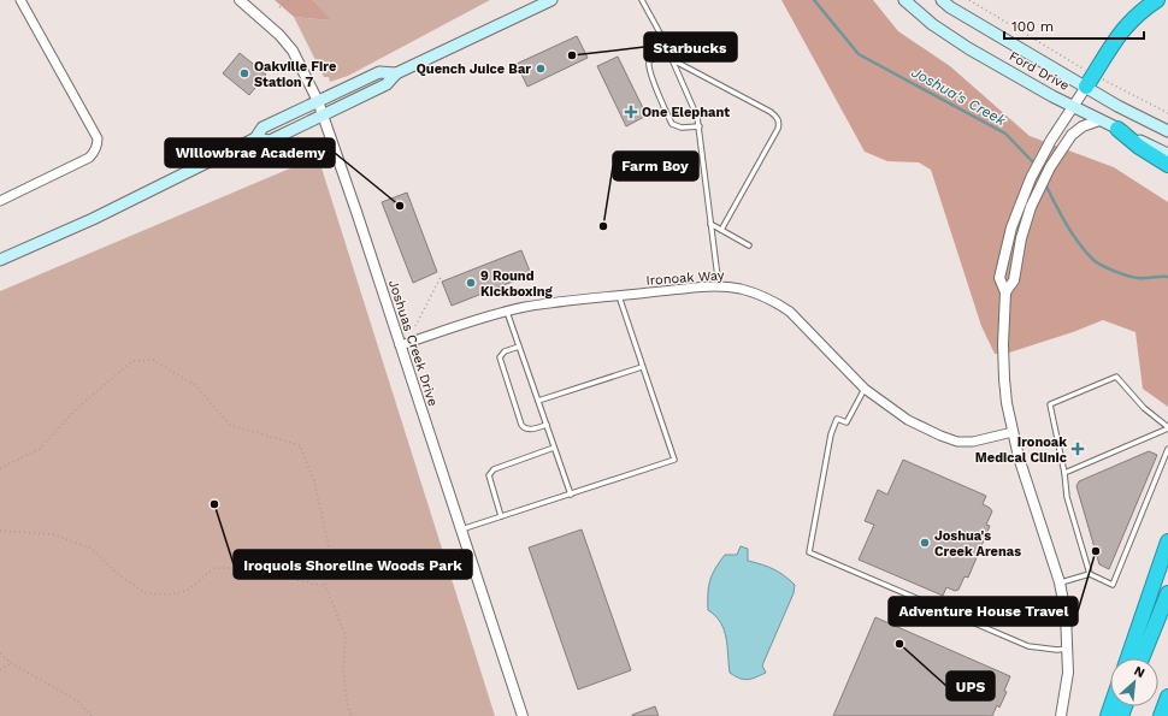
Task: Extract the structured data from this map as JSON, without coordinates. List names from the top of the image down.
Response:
{
  "streets": {
    "main road": ["Ford Drive"],
    "street": ["Ironoak Way", "Joshuas Creek Drive"]
  },
  "crossings": [
    ["Ironoak Way", "Joshuas Creek Drive"]
  ],
  "water": ["Joshua's Creek"],
  "places": {
    "other": [
      "Starbucks",
      "Quench Juice Bar",
      "Oakville Fire Station 7",
      "Willowbrae Academy",
      "Farm Boy",
      "9 Round Kickboxing",
      "Iroquois Shoreline Woods Park",
      "Joshua's Creek Arenas",
      "Adventure House Travel",
      "UPS"
    ],
    "health": ["One Elephant", "Ironoak Medical Clinic"]
  },
  "scale_bar": "100 m",
  "north": "top right"
}
